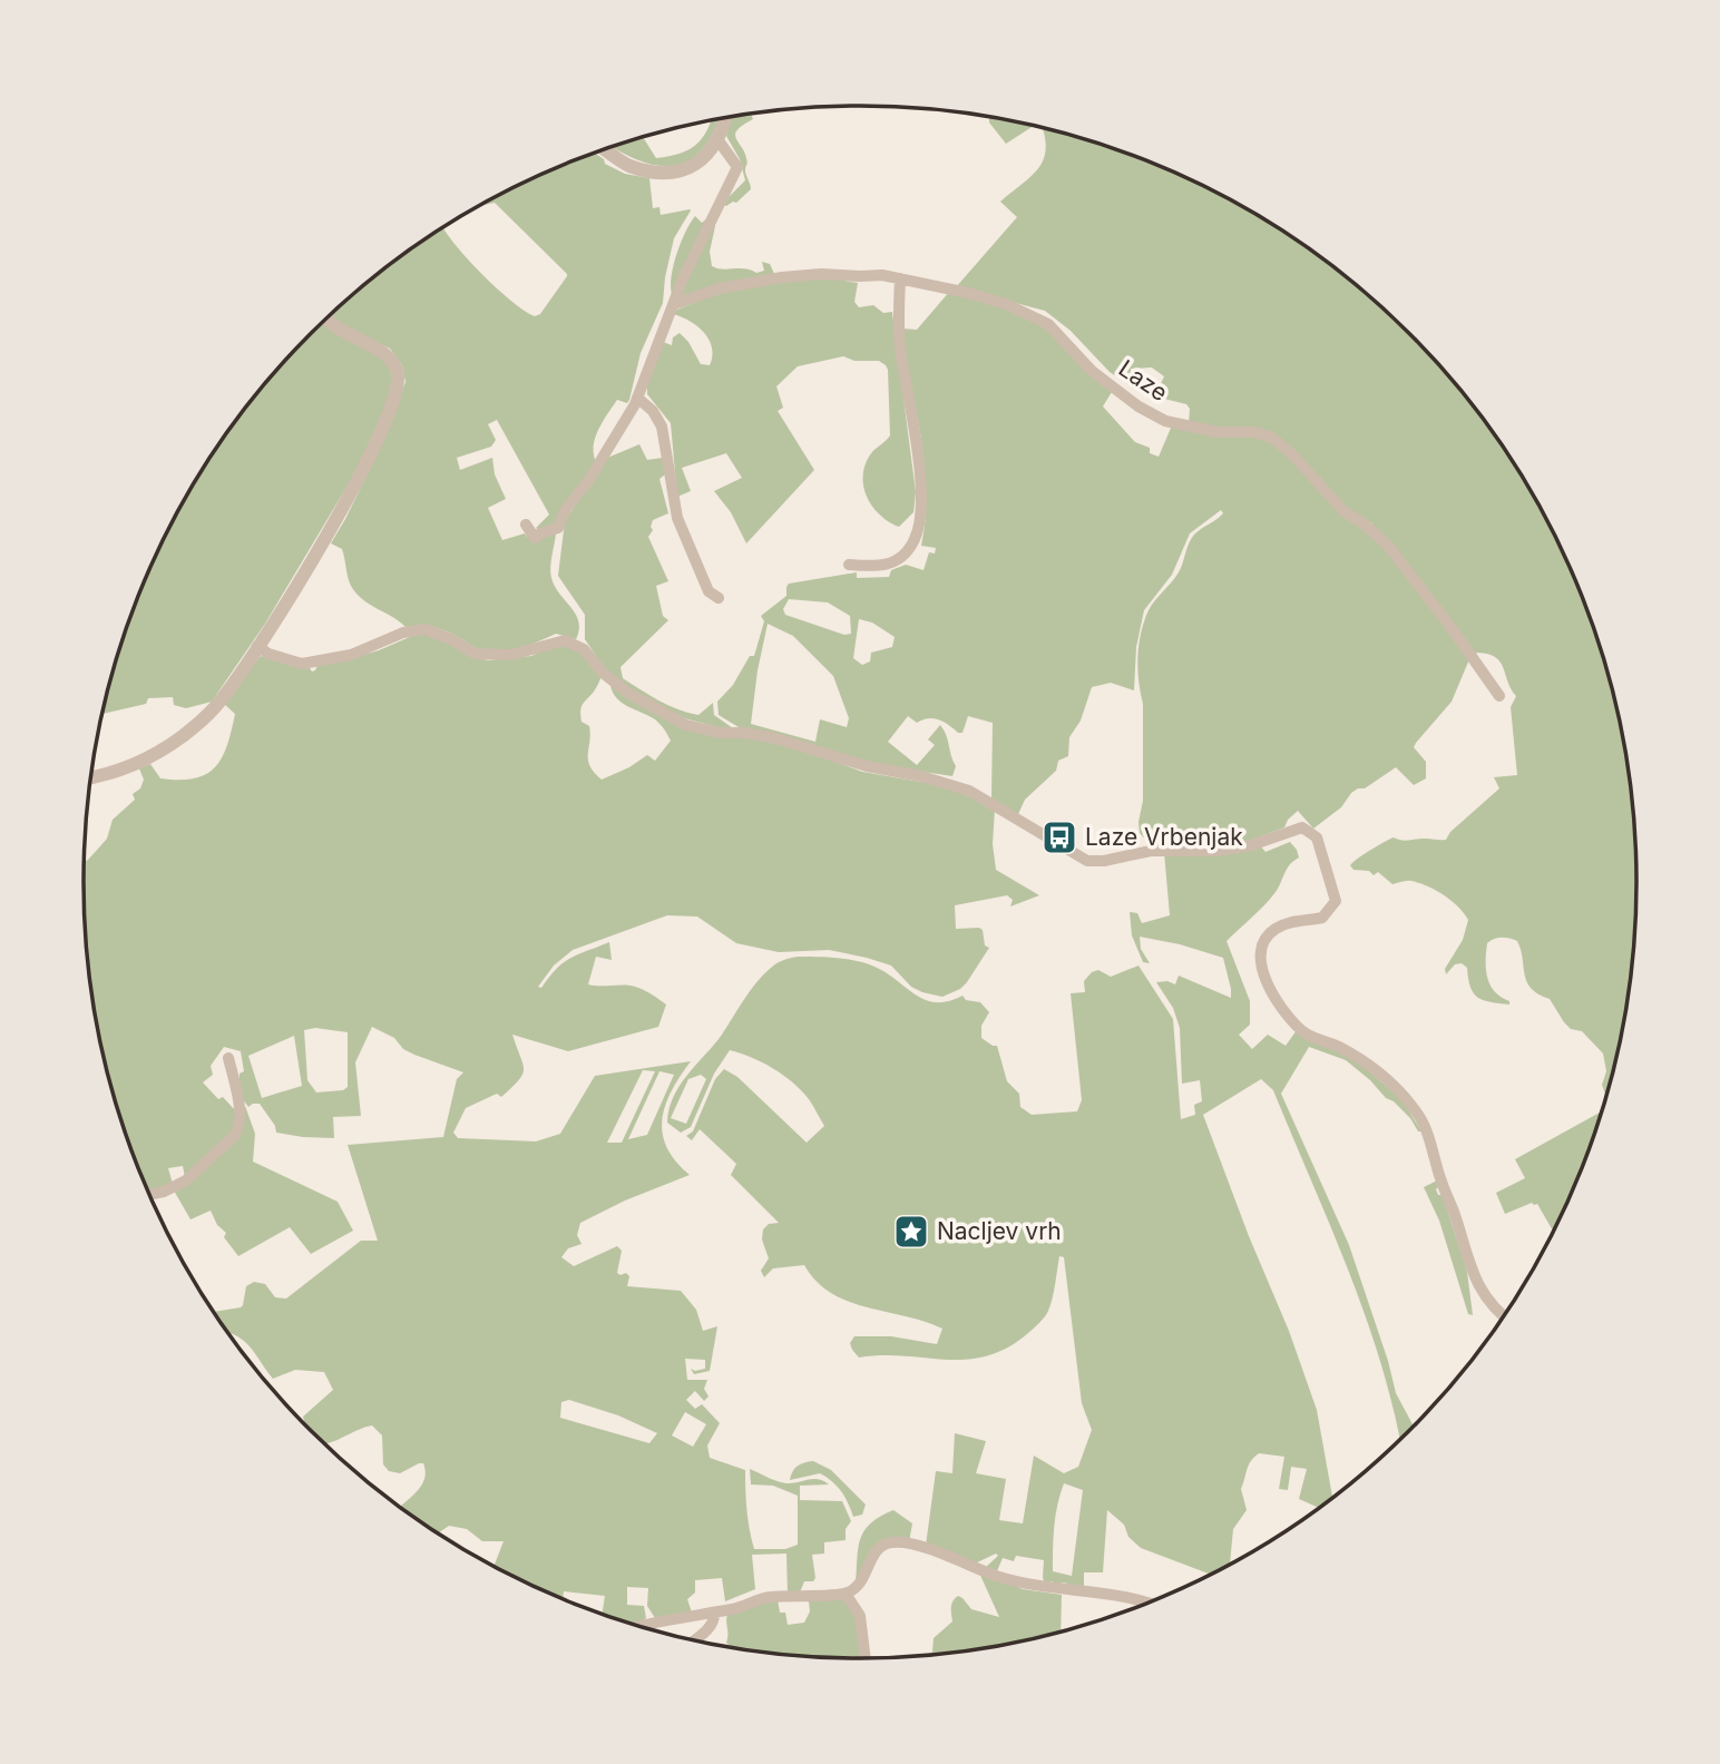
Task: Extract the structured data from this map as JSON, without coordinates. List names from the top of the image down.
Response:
{
  "streets": {
    "street": ["Laze"]
  },
  "places": {
    "bus stop": ["Laze Vrbenjak"],
    "place": ["Nacljev vrh"]
  }
}
